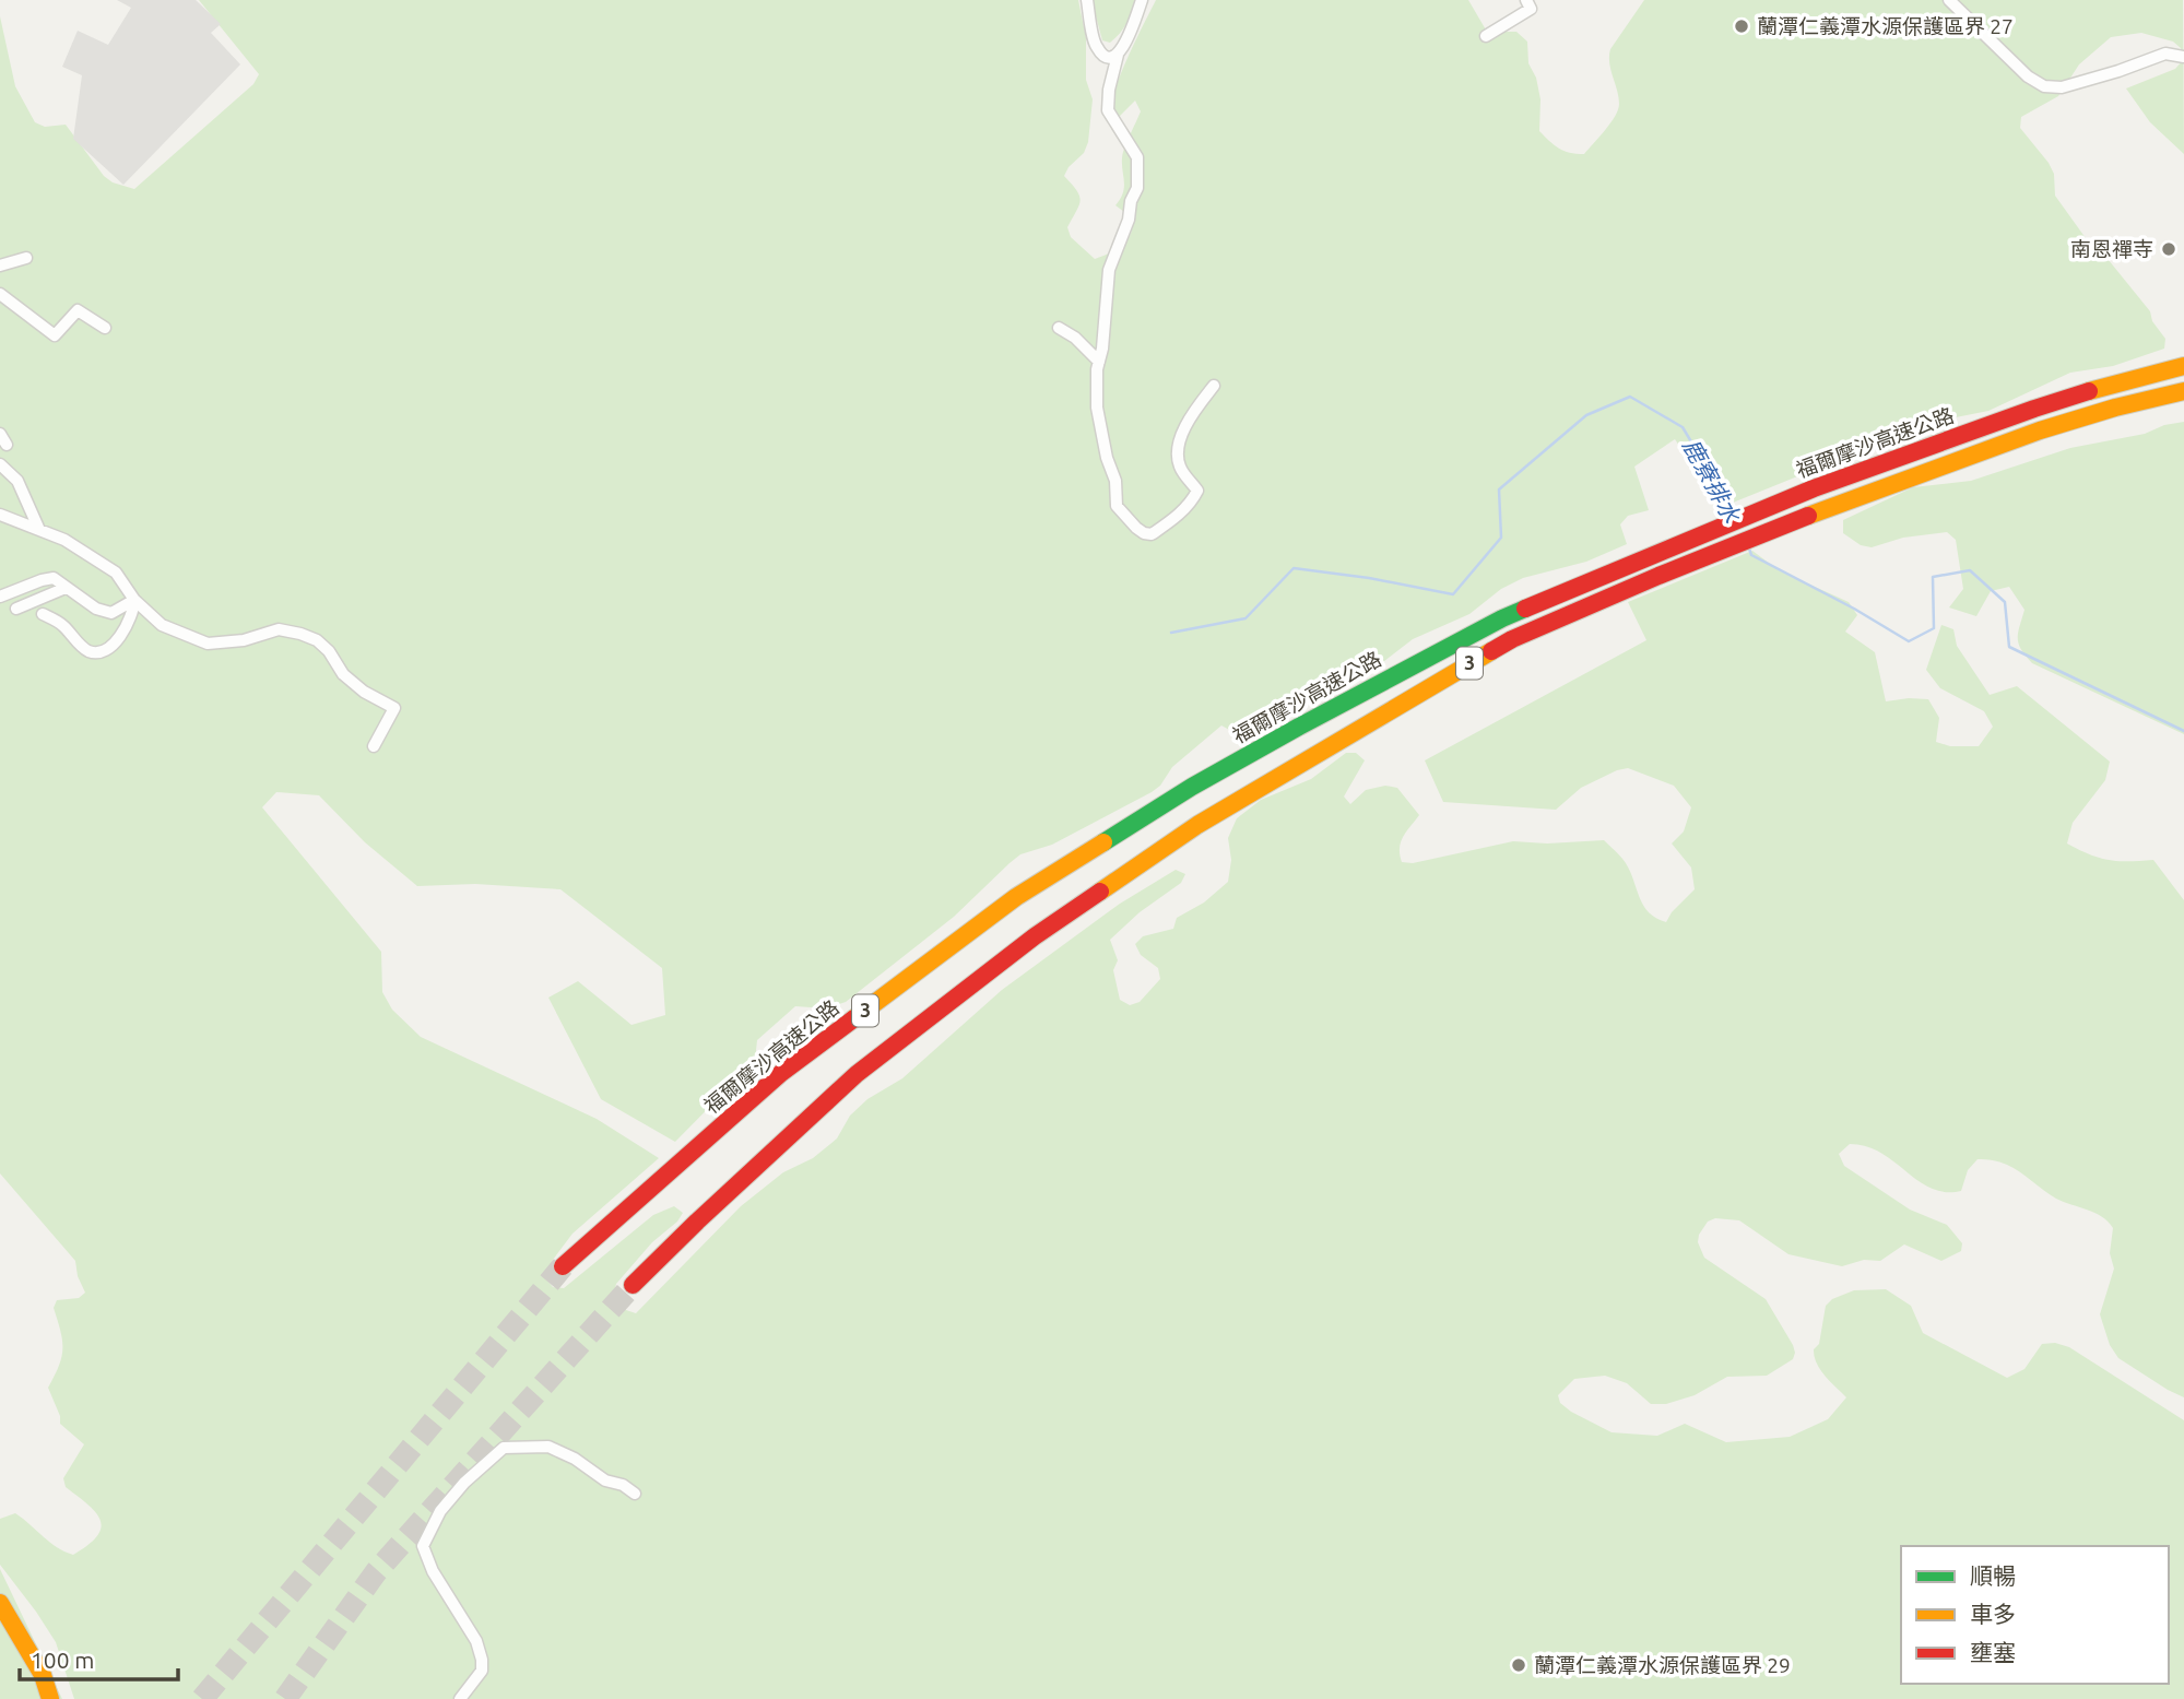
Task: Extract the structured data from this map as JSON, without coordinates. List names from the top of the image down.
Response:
{
  "streets": {
    "main road": ["福爾摩沙高速公路", "3"]
  },
  "water": ["鹿寮排水"],
  "places": ["蘭潭仁義潭水源保護區界 27", "南恩禪寺", "蘭潭仁義潭水源保護區界 29"],
  "legend": ["順暢", "車多", "壅塞"],
  "scale_bar": "100 m"
}
